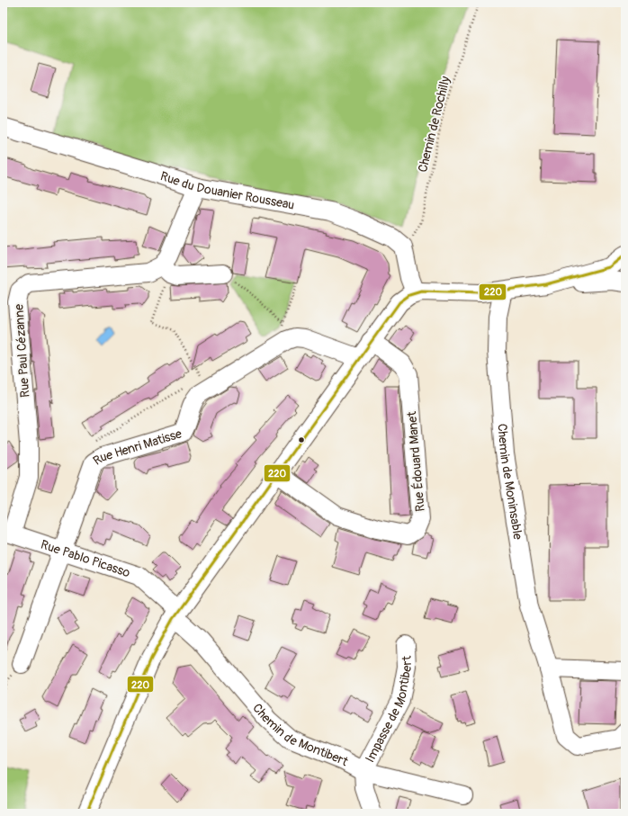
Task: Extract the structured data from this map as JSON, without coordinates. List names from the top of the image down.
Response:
{
  "streets": {
    "street": [
      "Rue du Douanier Rousseau",
      "Rue Paul Cézanne",
      "Rue Henri Matisse",
      "Rue Édouard Manet",
      "Chemin de Moninsable",
      "Rue Pablo Picasso",
      "Impasse de Montibert",
      "Chemin de Montibert"
    ],
    "path": ["Chemin de Rochilly"]
  },
  "crossings": [
    ["Chemin de Rochilly", "Rue du Douanier Rousseau"],
    ["Rue Paul Cézanne", "Rue Pablo Picasso"],
    ["Rue Henri Matisse", "Rue Pablo Picasso"],
    ["Rue Pablo Picasso", "Chemin de Montibert"],
    ["Impasse de Montibert", "Chemin de Montibert"]
  ],
  "lines": ["transit line 220"]
}
